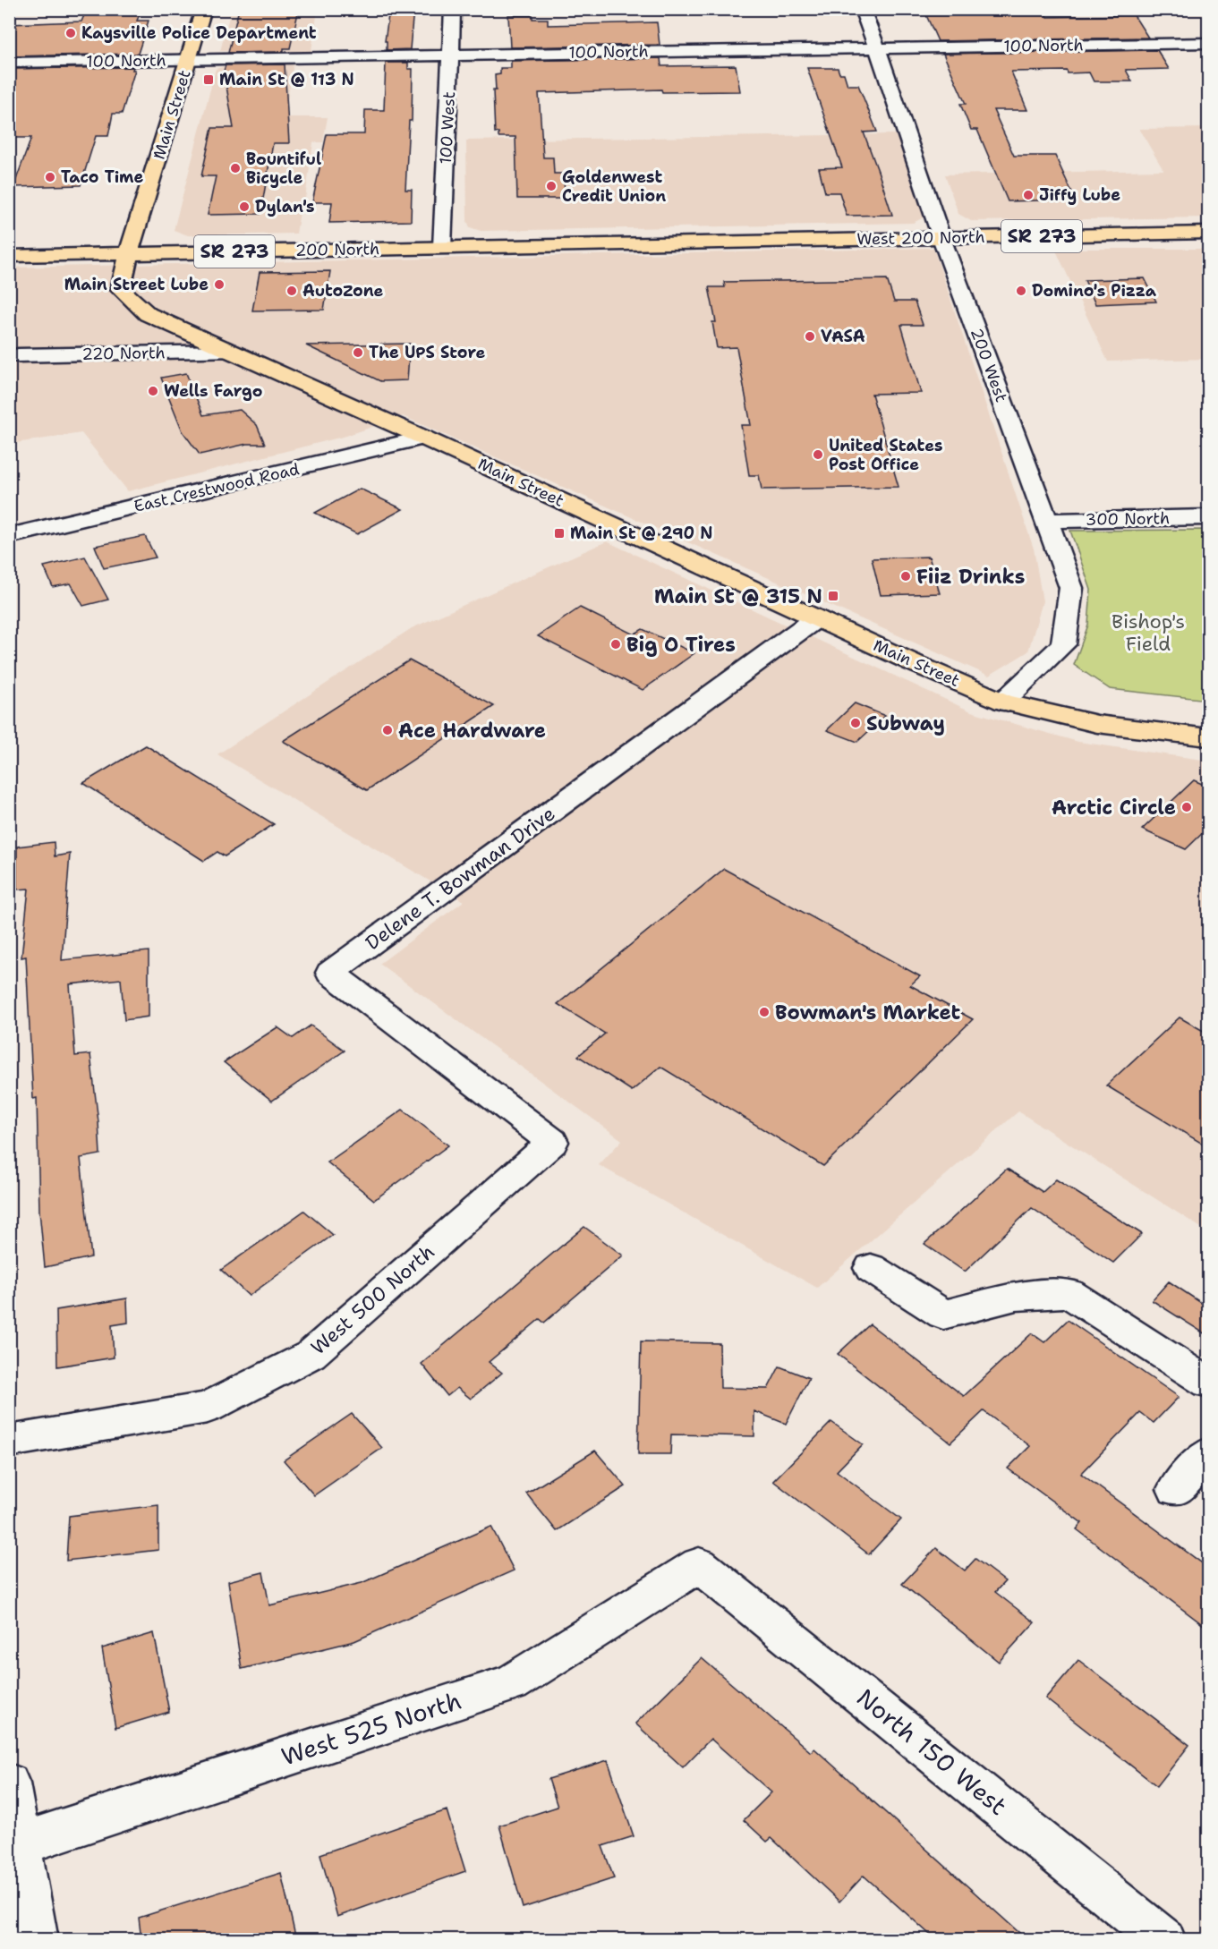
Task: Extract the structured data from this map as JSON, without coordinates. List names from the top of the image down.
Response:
{
  "streets": {
    "main road": [
      "Main Street",
      "SR 273",
      "West 200 North",
      "200 North"
    ],
    "street": [
      "100 North",
      "100 West",
      "220 North",
      "200 West",
      "East Crestwood Road",
      "300 North",
      "Delene T. Bowman Drive",
      "West 500 North",
      "West 525 North",
      "North 150 West"
    ]
  },
  "crossings": [
    ["100 North", "Main Street"],
    ["100 North", "100 West"],
    ["100 North", "200 West"],
    ["Main Street", "200 North"],
    ["Main Street", "220 North"],
    ["Main Street", "200 West"],
    ["Main Street", "East Crestwood Road"],
    ["Main Street", "Delene T. Bowman Drive"],
    ["100 West", "200 North"],
    ["West 200 North", "200 North"],
    ["West 200 North", "200 West"],
    ["200 West", "300 North"],
    ["Delene T. Bowman Drive", "West 500 North"],
    ["West 525 North", "North 150 West"]
  ],
  "parks": ["Bishop's Field"],
  "places": {
    "other": [
      "Kaysville Police Department",
      "Bountiful Bicycle",
      "Taco Time",
      "Goldenwest Credit Union",
      "Jiffy Lube",
      "Dylan's",
      "Main Street Lube",
      "AutoZone",
      "Domino's Pizza",
      "VASA",
      "The UPS Store",
      "Wells Fargo",
      "United States Post Office",
      "Fiiz Drinks",
      "Big O Tires",
      "Subway",
      "Ace Hardware",
      "Arctic Circle",
      "Bowman's Market"
    ],
    "transit": ["Main St @ 113 N", "Main St @ 290 N", "Main St @ 315 N"]
  }
}
